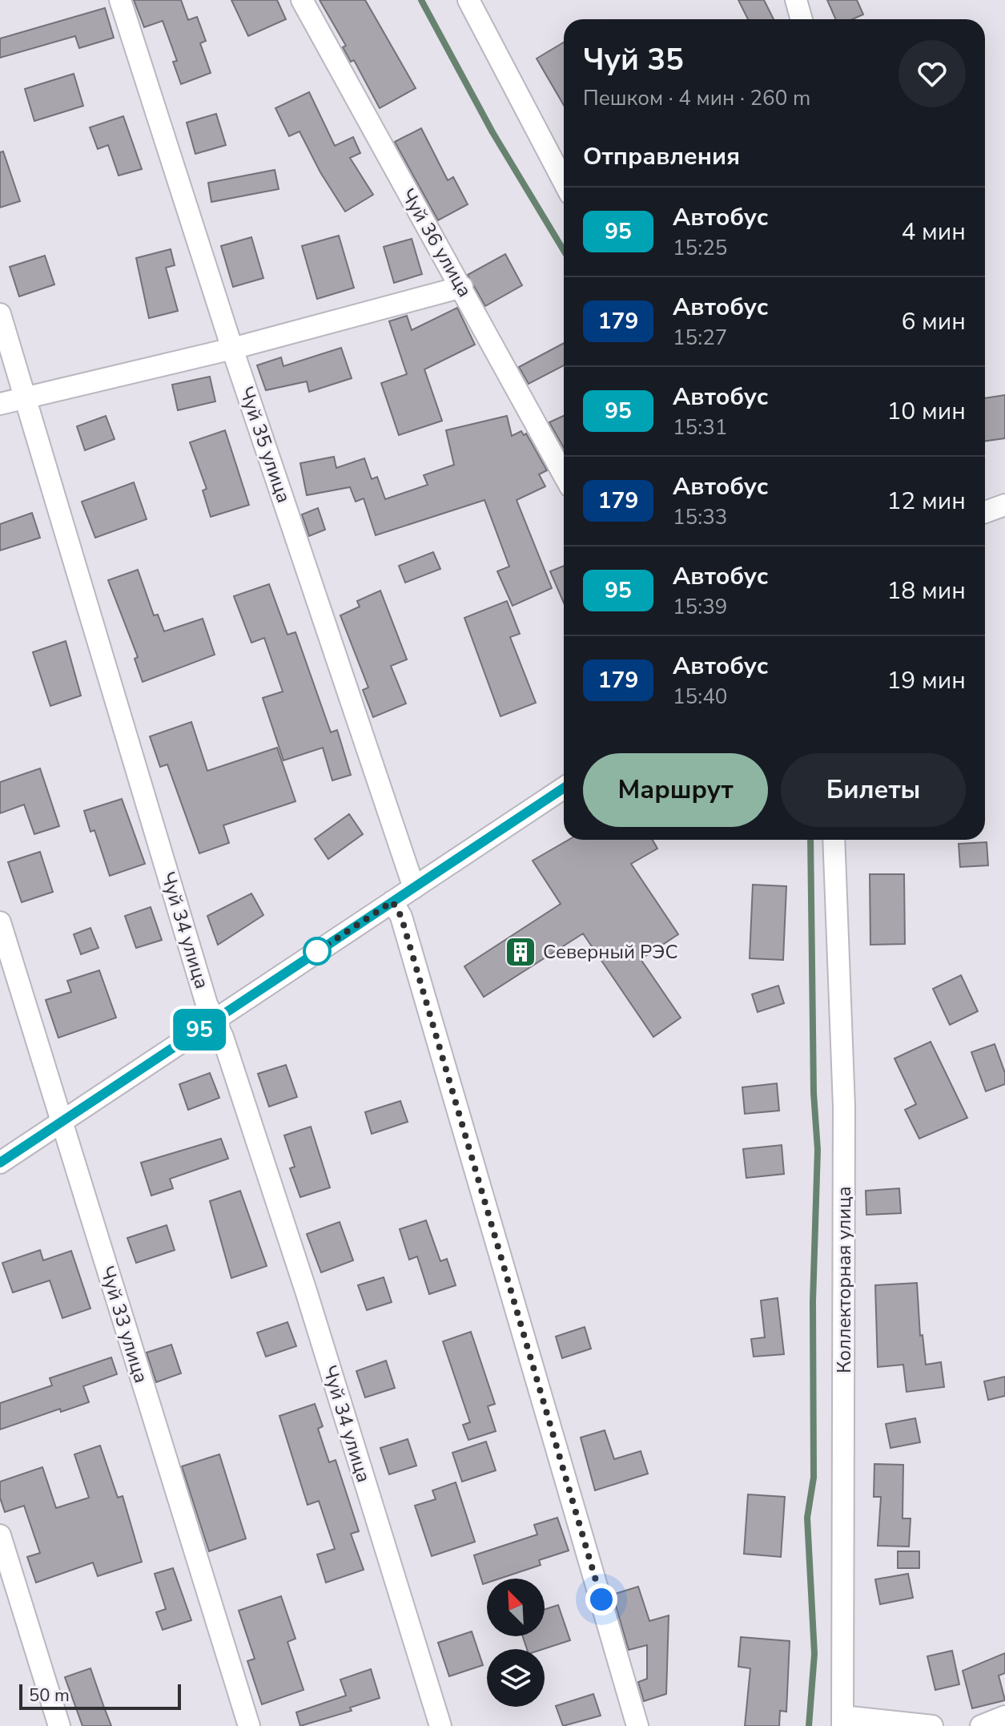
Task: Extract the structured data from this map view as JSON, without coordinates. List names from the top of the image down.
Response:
{
  "streets": {
    "street": [
      "Чуй 36 улица",
      "Чуй 35 улица",
      "Чуй 34 улица",
      "Коллекторная улица",
      "Чуй 33 улица"
    ]
  },
  "places": {
    "building": ["Северный РЭС"]
  },
  "lines": ["bus line 95"],
  "scale_bar": "50 m",
  "north": "top left",
  "page": {
    "on_map": "95",
    "heading": [
      ["Чуй 35", "Пешком · 4 мин · 260 m"],
      "Отправления"
    ],
    "list": [
      {
        "mark": "95",
        "name": "Автобус",
        "note": "15:25",
        "value": "4 мин"
      },
      {
        "mark": "179",
        "name": "Автобус",
        "note": "15:27",
        "value": "6 мин"
      },
      {
        "mark": "95",
        "name": "Автобус",
        "note": "15:31",
        "value": "10 мин"
      },
      {
        "mark": "179",
        "name": "Автобус",
        "note": "15:33",
        "value": "12 мин"
      },
      {
        "mark": "95",
        "name": "Автобус",
        "note": "15:39",
        "value": "18 мин"
      },
      {
        "mark": "179",
        "name": "Автобус",
        "note": "15:40",
        "value": "19 мин"
      }
    ],
    "buttons": ["Маршрут", "Билеты"],
    "scale": "50 m"
  }
}
